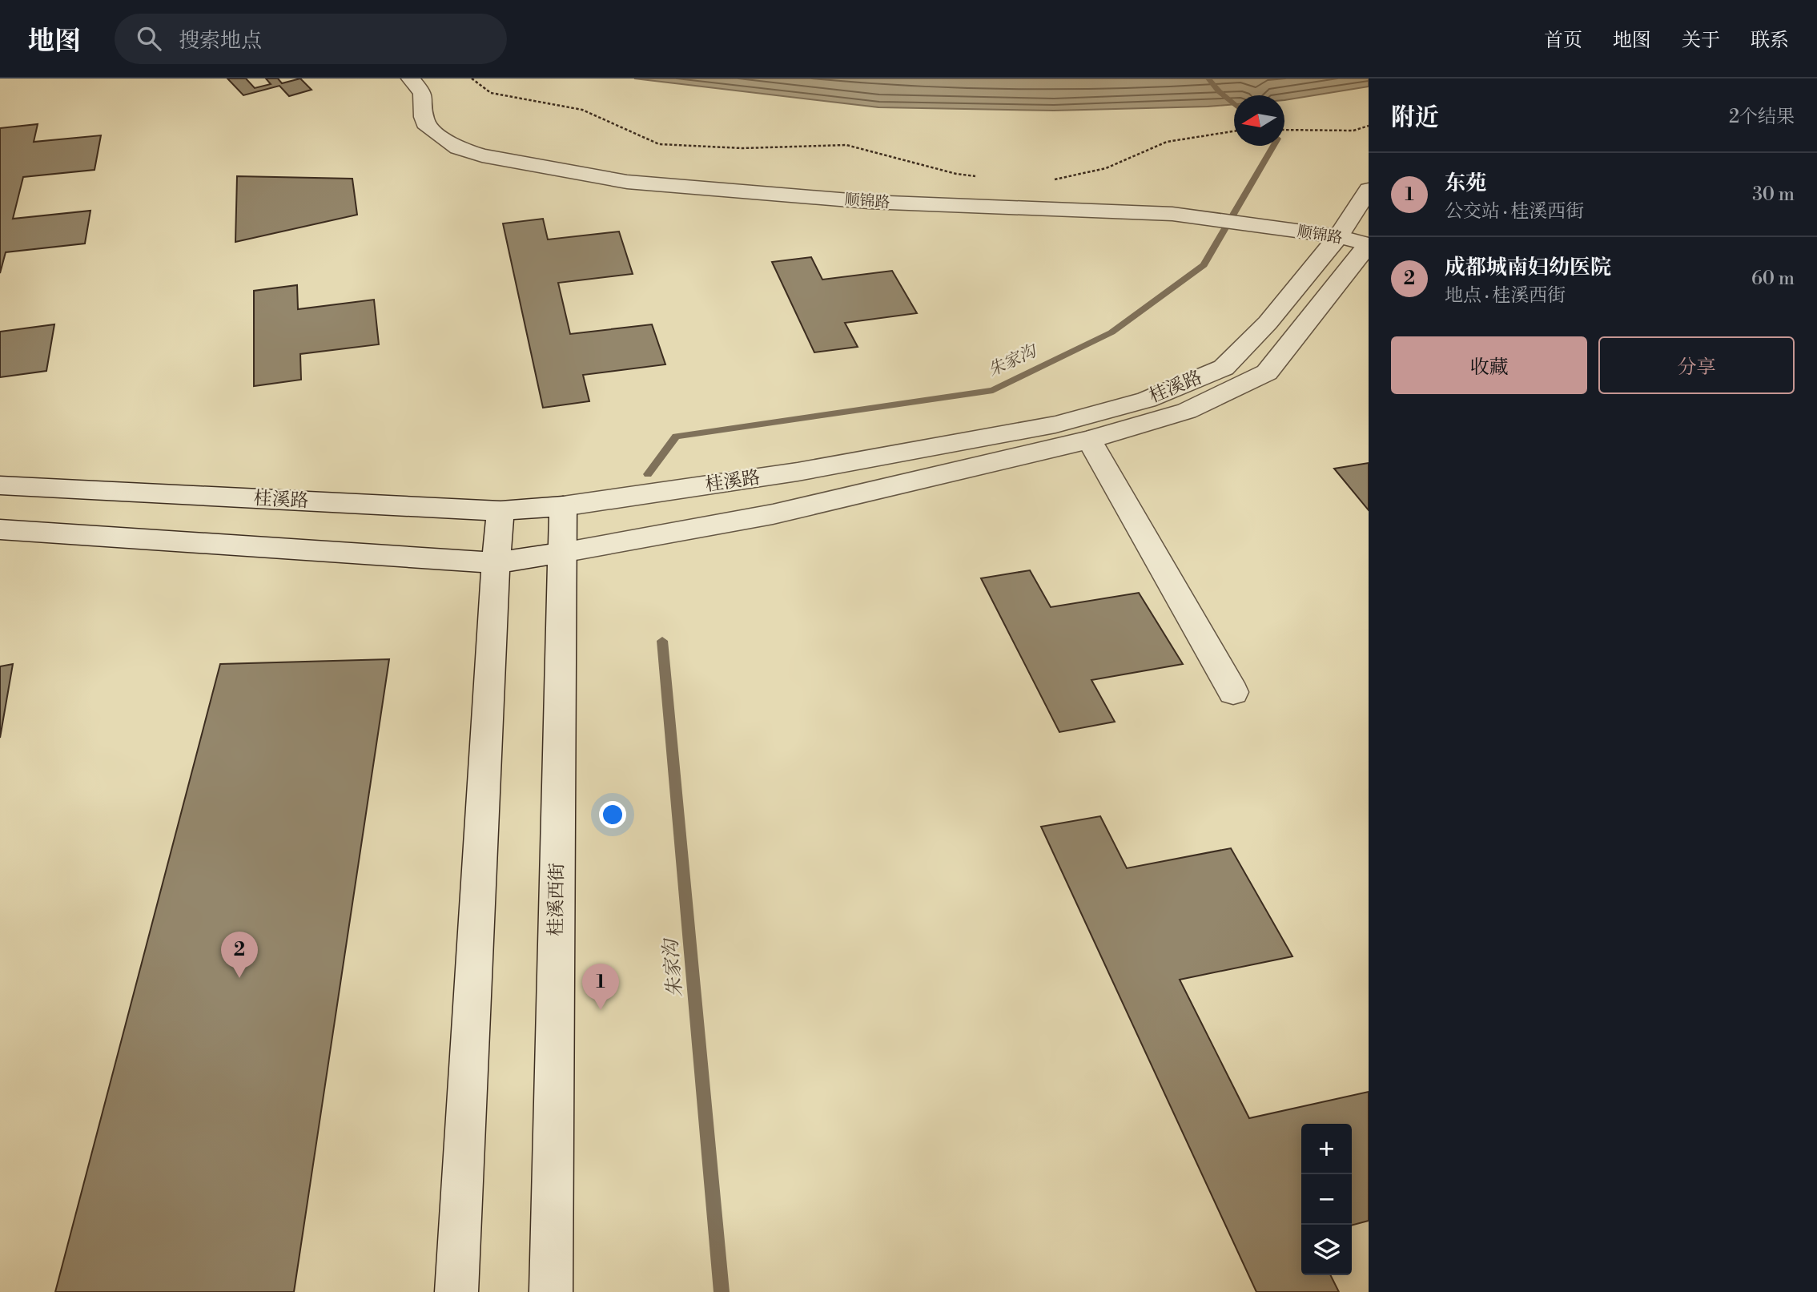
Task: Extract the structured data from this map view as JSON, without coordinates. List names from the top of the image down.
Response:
{
  "streets": {
    "street": ["顺锦路", "桂溪路", "桂溪西街"]
  },
  "crossings": [
    ["顺锦路", "桂溪路"],
    ["桂溪路", "桂溪西街"]
  ],
  "water": ["朱家沟"],
  "north": "left",
  "page": {
    "header": "地图",
    "search": "搜索地点",
    "nav": [
      "首页",
      "地图",
      "关于",
      "联系"
    ],
    "heading": ["附近", "2个结果"],
    "list": [
      {
        "mark": "1",
        "name": "东苑",
        "note": "公交站 · 桂溪西街",
        "value": "30 m"
      },
      {
        "mark": "2",
        "name": "成都城南妇幼医院",
        "note": "地点 · 桂溪西街",
        "value": "60 m"
      }
    ],
    "buttons": ["收藏", "分享"],
    "pins": ["2", "1"],
    "map_buttons": ["+", "−"]
  }
}
